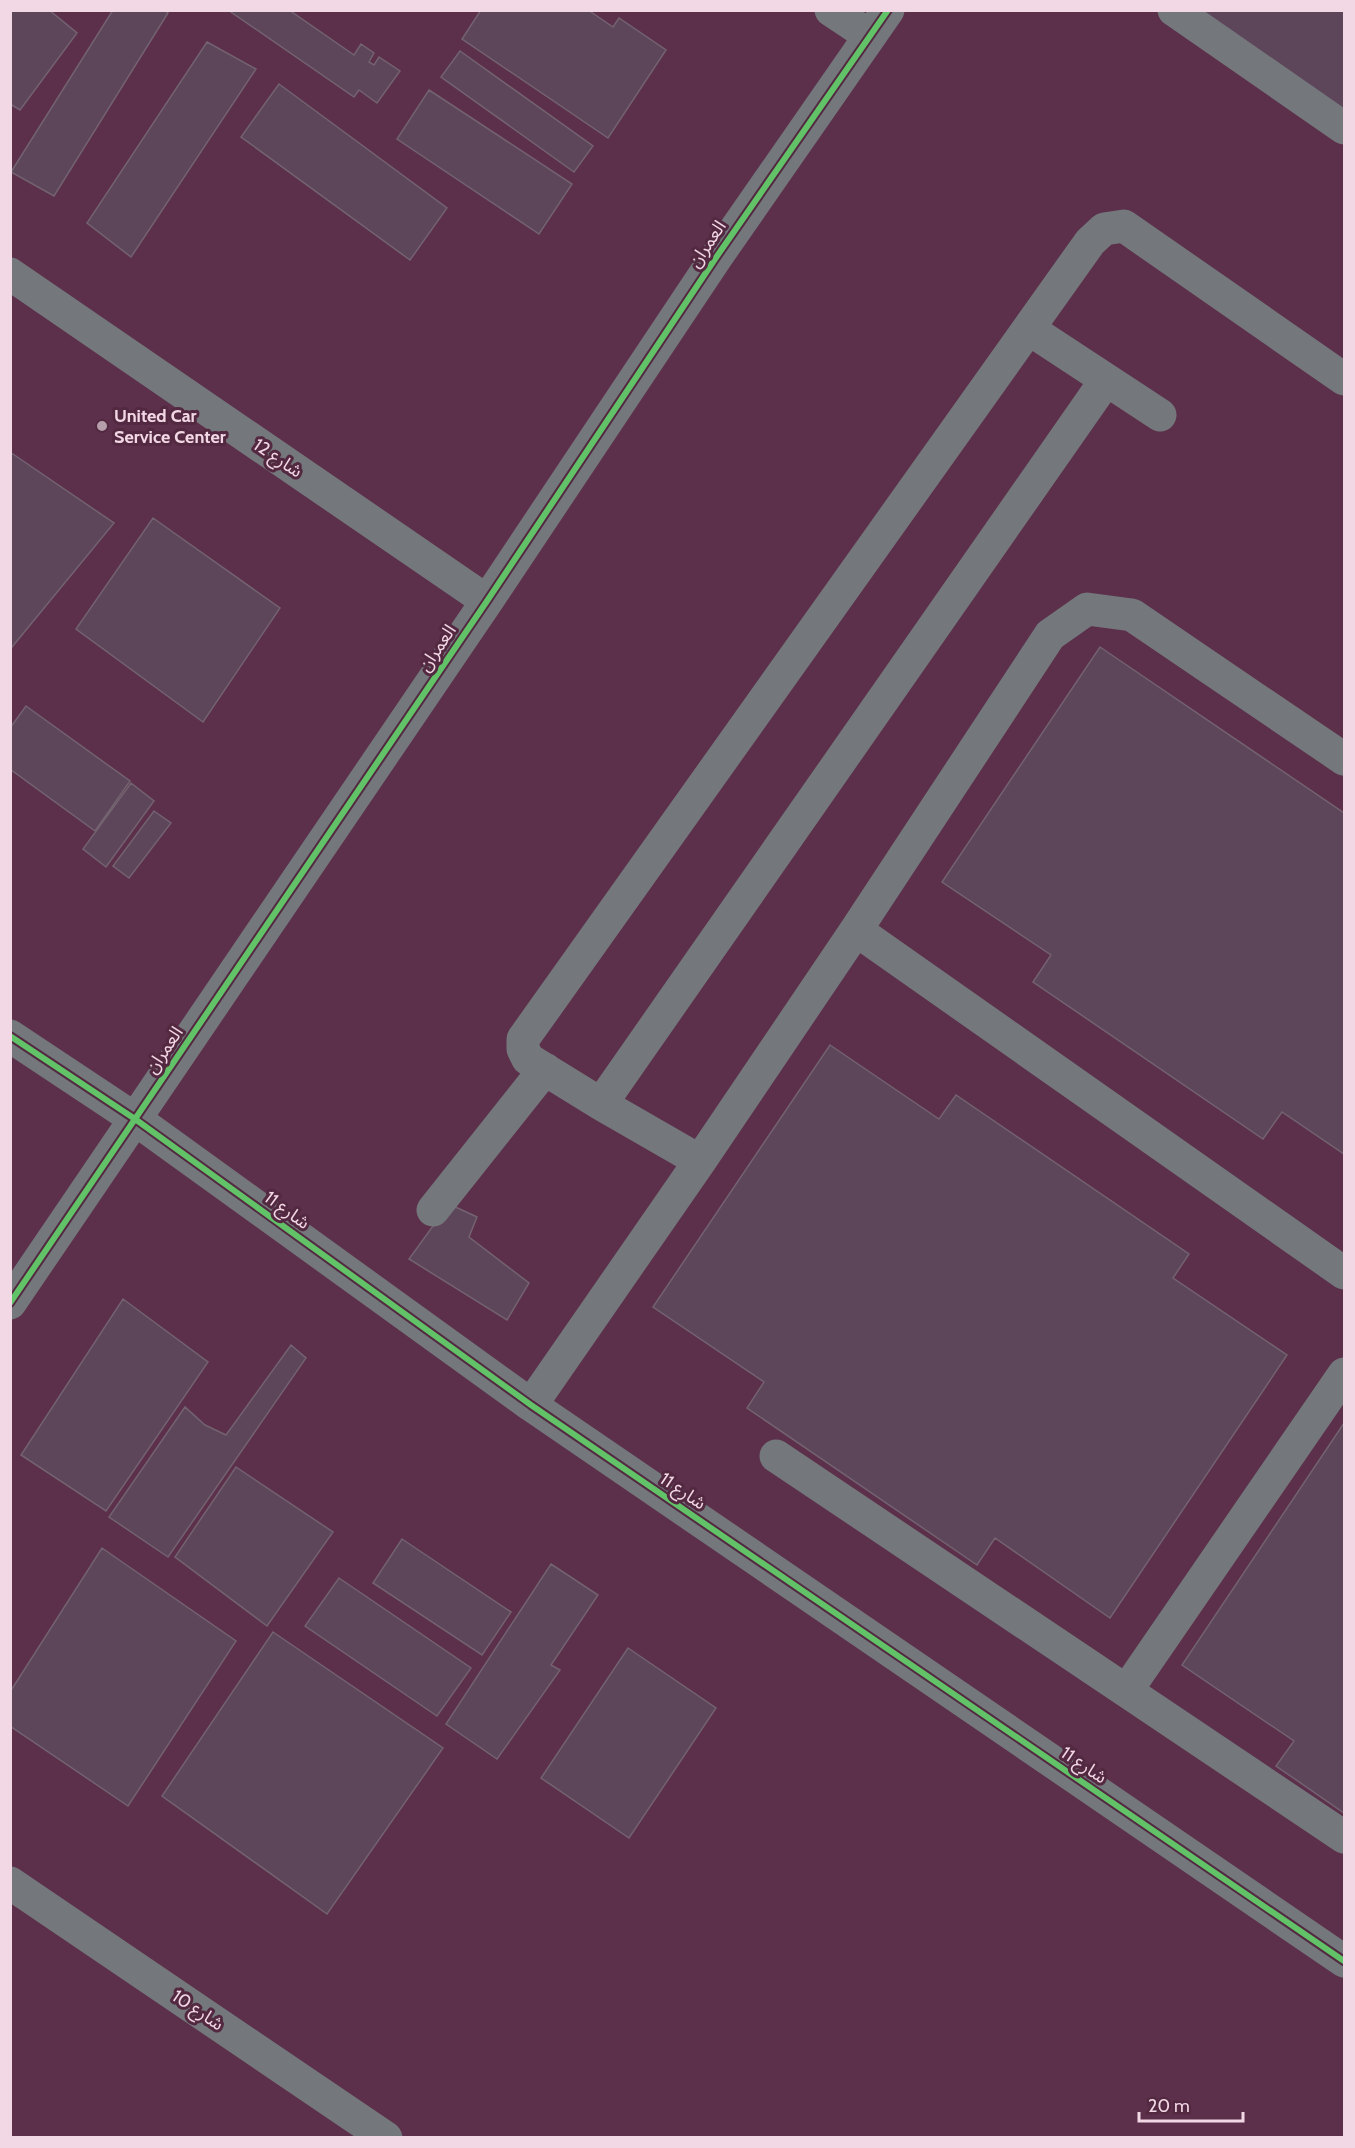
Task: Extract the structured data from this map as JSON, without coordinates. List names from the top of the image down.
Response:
{
  "streets": {
    "street": [
      "العمران",
      "شارع 12",
      "شارع 11",
      "شارع 10"
    ]
  },
  "crossings": [
    ["العمران", "شارع 12"],
    ["العمران", "شارع 11"]
  ],
  "places": ["United Car Service Center"],
  "scale_bar": "20 m"
}
